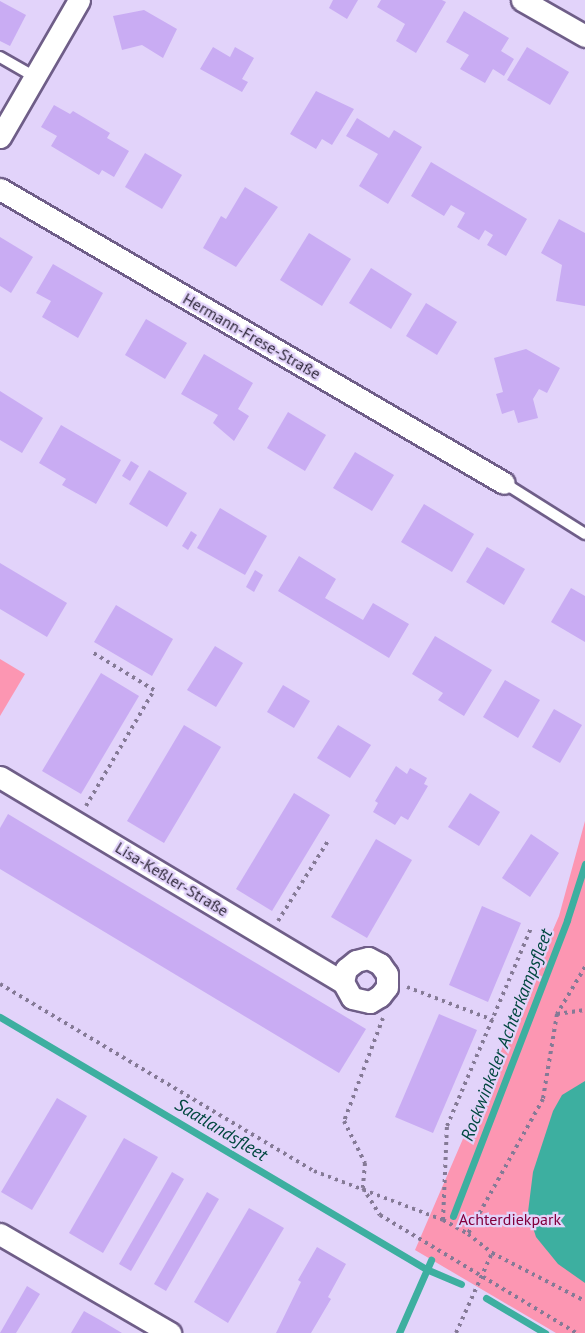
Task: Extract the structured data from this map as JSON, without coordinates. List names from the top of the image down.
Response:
{
  "streets": {
    "street": ["Hermann-Frese-Straße", "Lisa-Keßler-Straße"]
  },
  "water": ["Rockwinkeler Achterkampsfleet", "Saatlandsfleet"],
  "parks": ["Achterdiekpark"]
}
